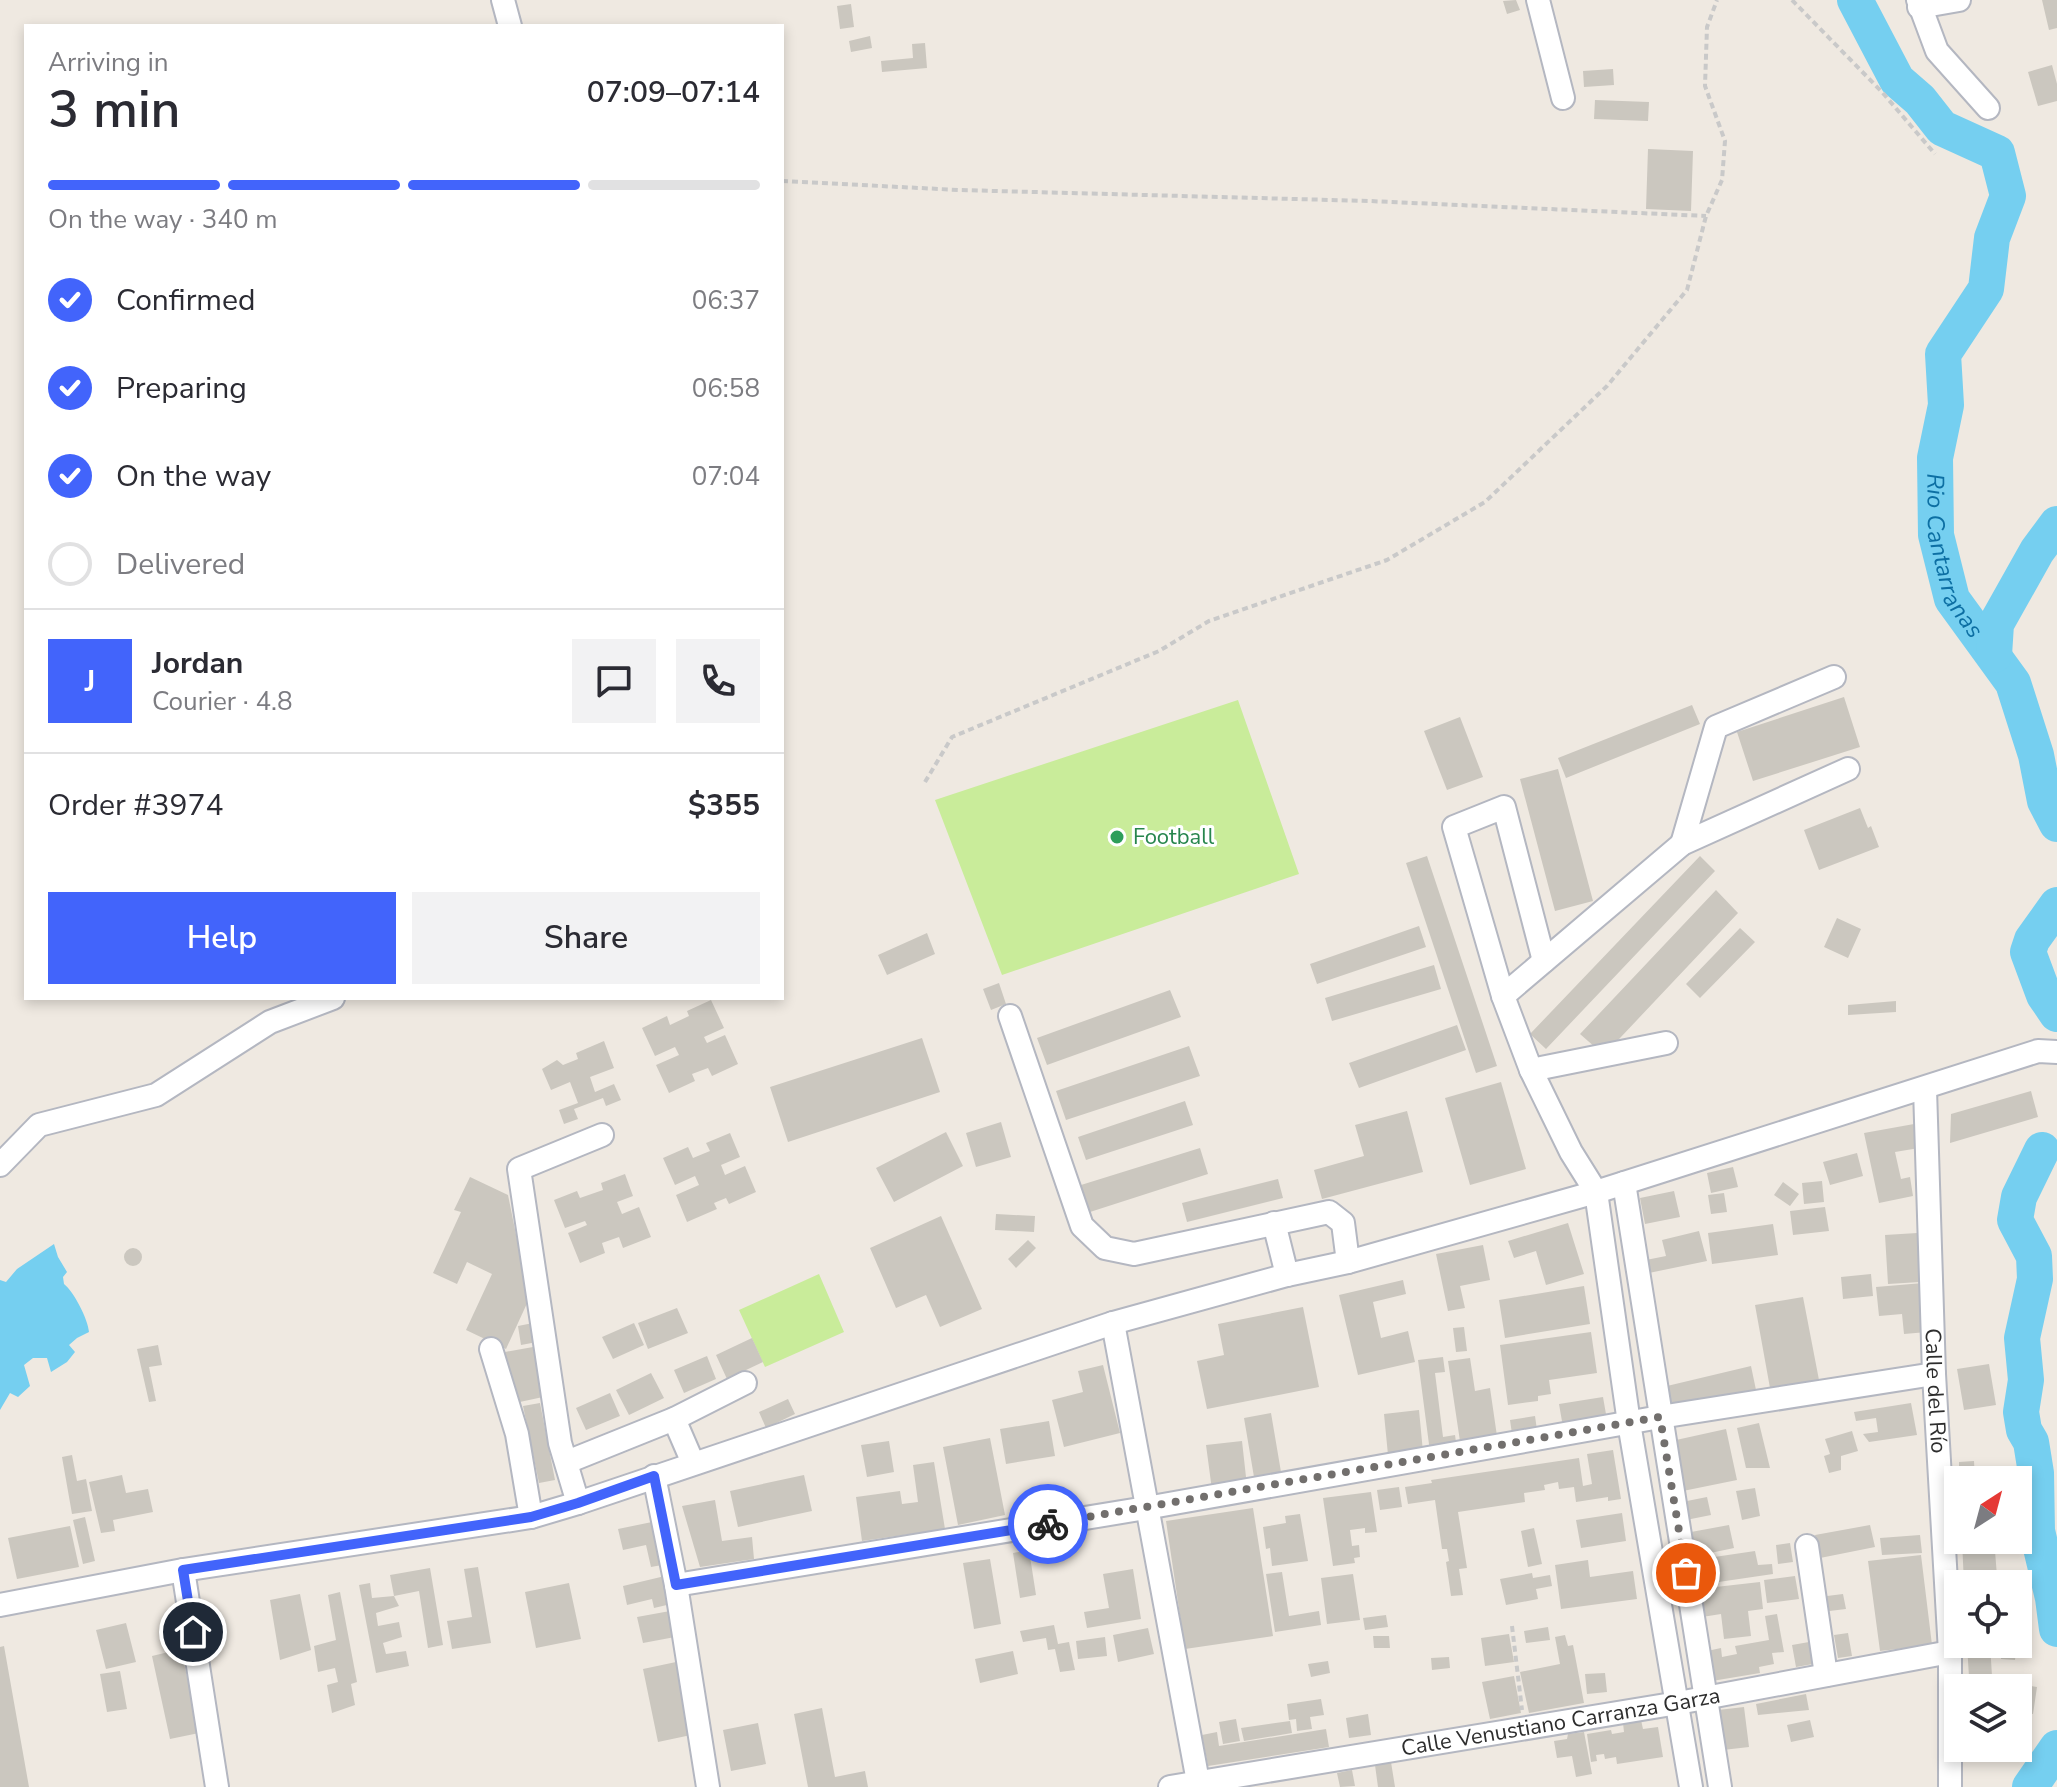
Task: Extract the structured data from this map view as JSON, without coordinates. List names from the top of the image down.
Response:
{
  "streets": {
    "street": ["Calle del Río", "Calle Venustiano Carranza Garza"]
  },
  "water": ["Rio Cantarranas"],
  "places": ["Football"],
  "north": "top right",
  "page": {
    "heading": ["3 min", "Arriving in", "07:09–07:14"],
    "panel": [
      "Jordan",
      "Courier · 4.8",
      "Order #3974",
      "$355"
    ],
    "bar": "On the way · 340 m",
    "list": [
      ["Confirmed", "06:37"],
      ["Preparing", "06:58"],
      ["On the way", "07:04"],
      "Delivered"
    ],
    "round": "J",
    "buttons": ["Help", "Share"]
  }
}
